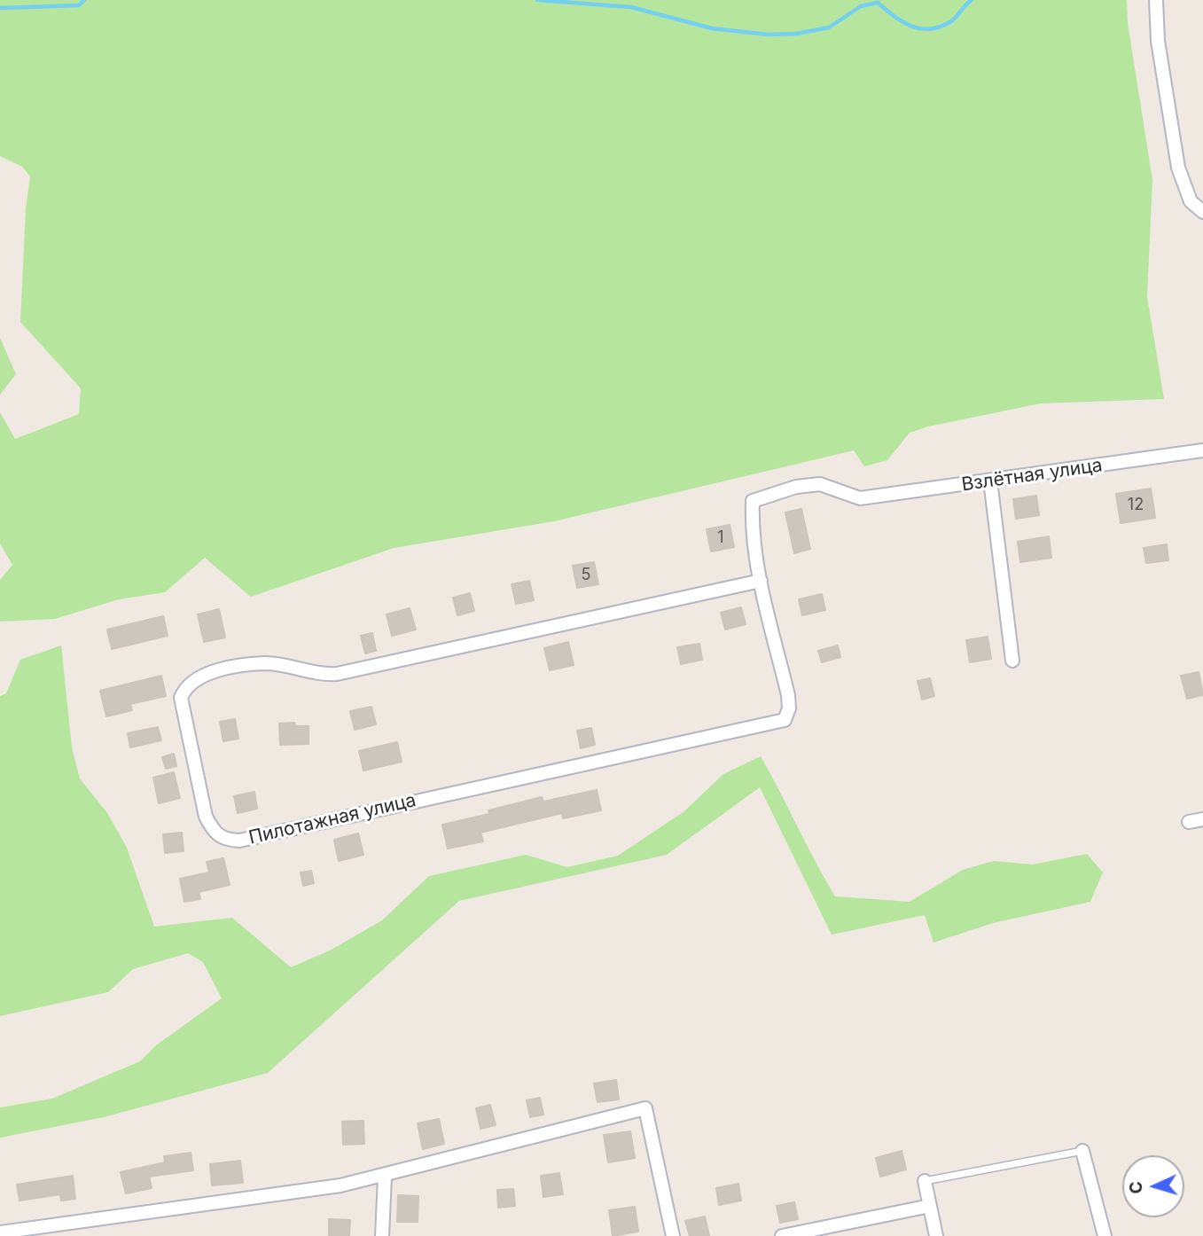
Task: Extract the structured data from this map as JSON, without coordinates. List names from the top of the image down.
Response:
{
  "streets": {
    "street": ["Взлётная улица", "Пилотажная улица"]
  },
  "crossings": [
    ["Взлётная улица", "Пилотажная улица"]
  ],
  "house_numbers": ["12", "1", "5"],
  "north": "left"
}
